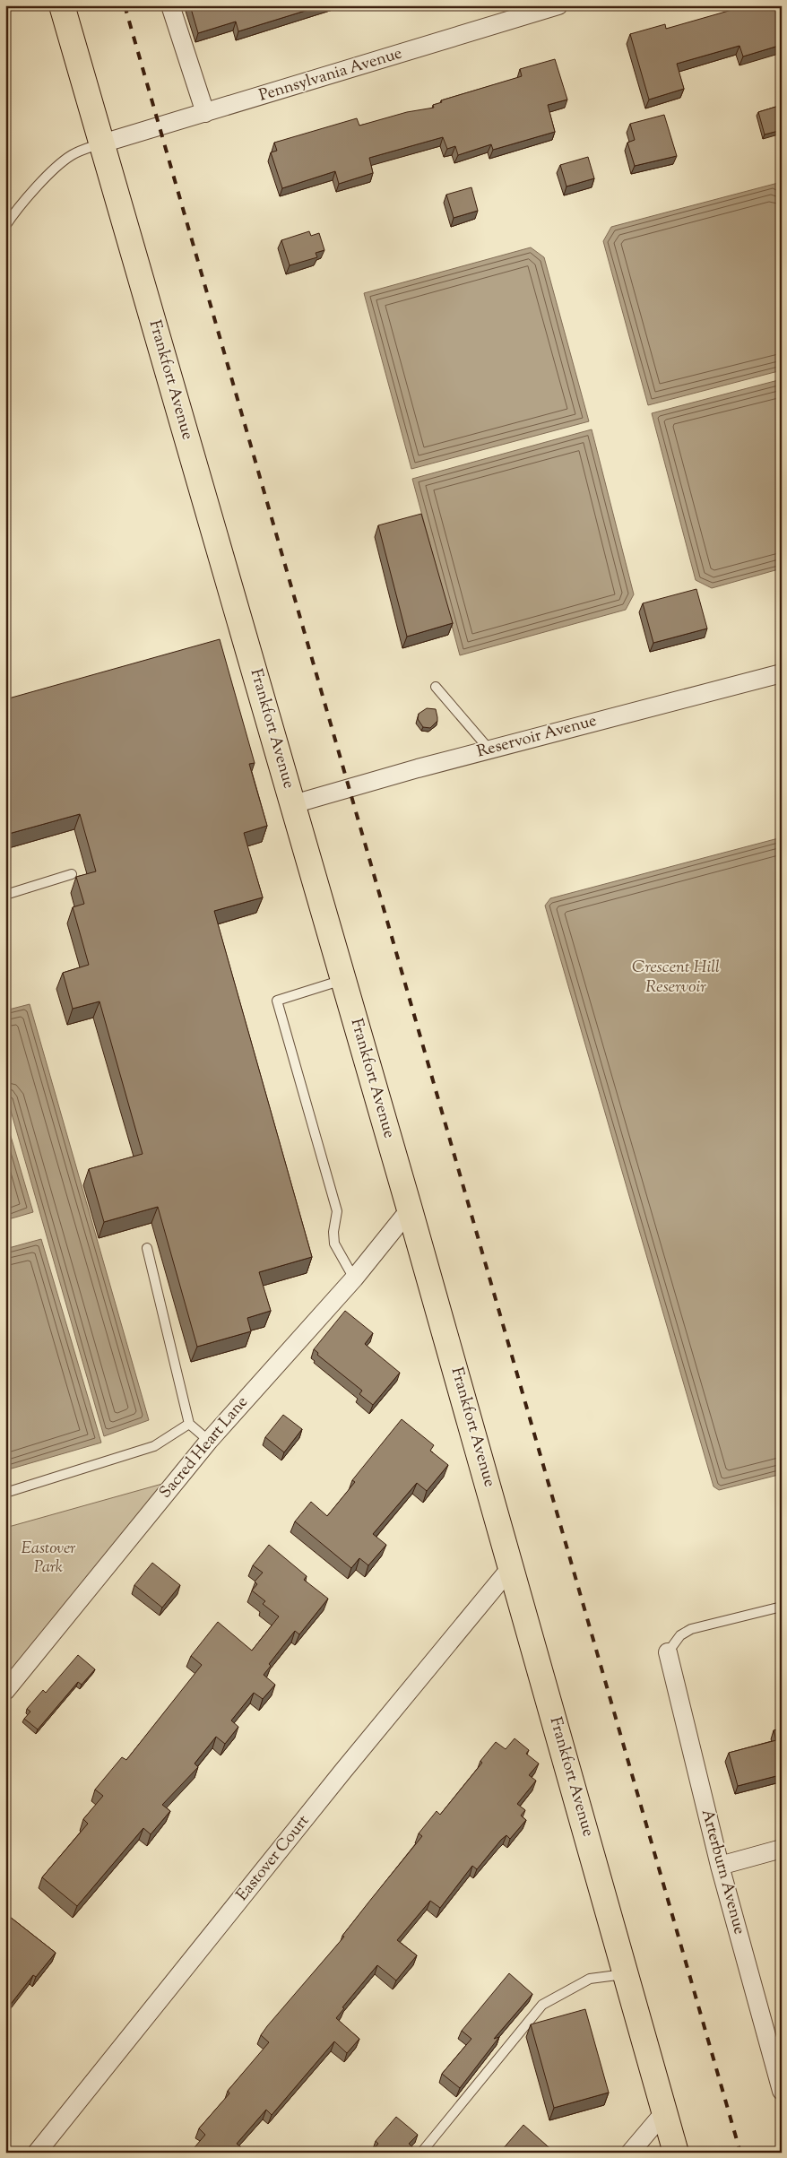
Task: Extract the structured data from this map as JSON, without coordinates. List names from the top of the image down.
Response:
{
  "streets": {
    "main road": ["Frankfort Avenue"],
    "street": [
      "Pennsylvania Avenue",
      "Reservoir Avenue",
      "Sacred Heart Lane",
      "Eastover Court",
      "Arterburn Avenue"
    ]
  },
  "crossings": [
    ["Pennsylvania Avenue", "Frankfort Avenue"],
    ["Frankfort Avenue", "Reservoir Avenue"],
    ["Frankfort Avenue", "Sacred Heart Lane"],
    ["Frankfort Avenue", "Eastover Court"]
  ],
  "water": ["Crescent Hill Reservoir"],
  "parks": ["Eastover Park"]
}
